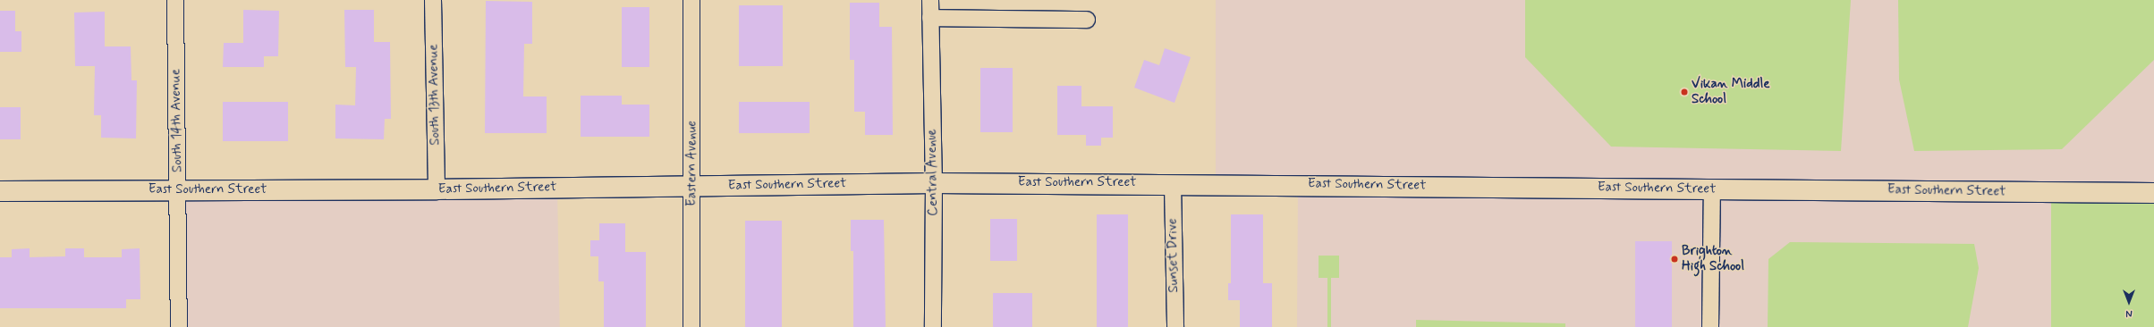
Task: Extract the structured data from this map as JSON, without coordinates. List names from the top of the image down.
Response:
{
  "streets": {
    "street": [
      "South 13th Avenue",
      "South 14th Avenue",
      "Eastern Avenue",
      "Central Avenue",
      "East Southern Street",
      "Sunset Drive"
    ]
  },
  "crossings": [
    ["South 13th Avenue", "East Southern Street"],
    ["South 14th Avenue", "East Southern Street"],
    ["Eastern Avenue", "East Southern Street"],
    ["Central Avenue", "East Southern Street"],
    ["East Southern Street", "Sunset Drive"]
  ],
  "places": ["Vikan Middle School", "Brighton High School"],
  "north": "bottom"
}
